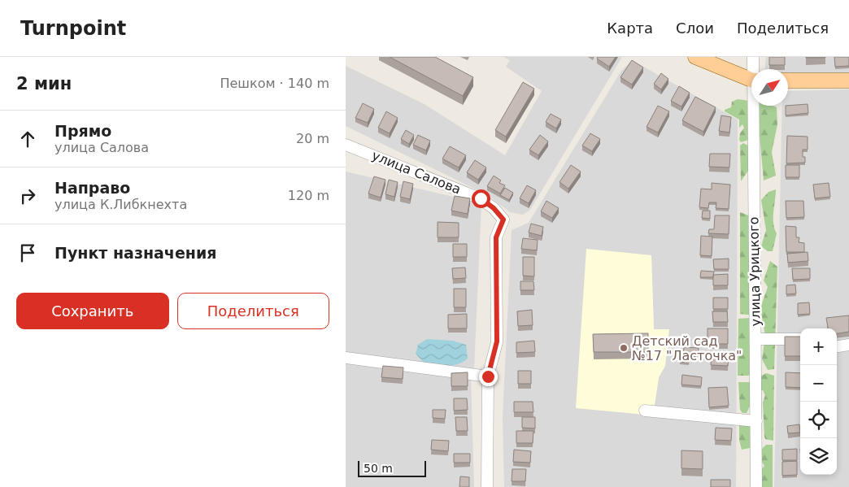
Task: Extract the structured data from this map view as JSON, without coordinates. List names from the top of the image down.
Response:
{
  "streets": {
    "street": ["улица Салова", "улица Урицкого"]
  },
  "places": ["Детский сад №17 \"Ласточка\""],
  "scale_bar": "50 m",
  "north": "top right",
  "page": {
    "header": "Turnpoint",
    "nav": ["Карта", "Слои", "Поделиться"],
    "heading": ["2 мин", "Пешком · 140 m"],
    "list": [
      ["Прямо", "улица Салова", "20 m"],
      ["Направо", "улица К.Либкнехта", "120 m"],
      "Пункт назначения"
    ],
    "buttons": ["Сохранить", "Поделиться"],
    "map_buttons": ["+", "−"],
    "scale": "50 m"
  }
}
